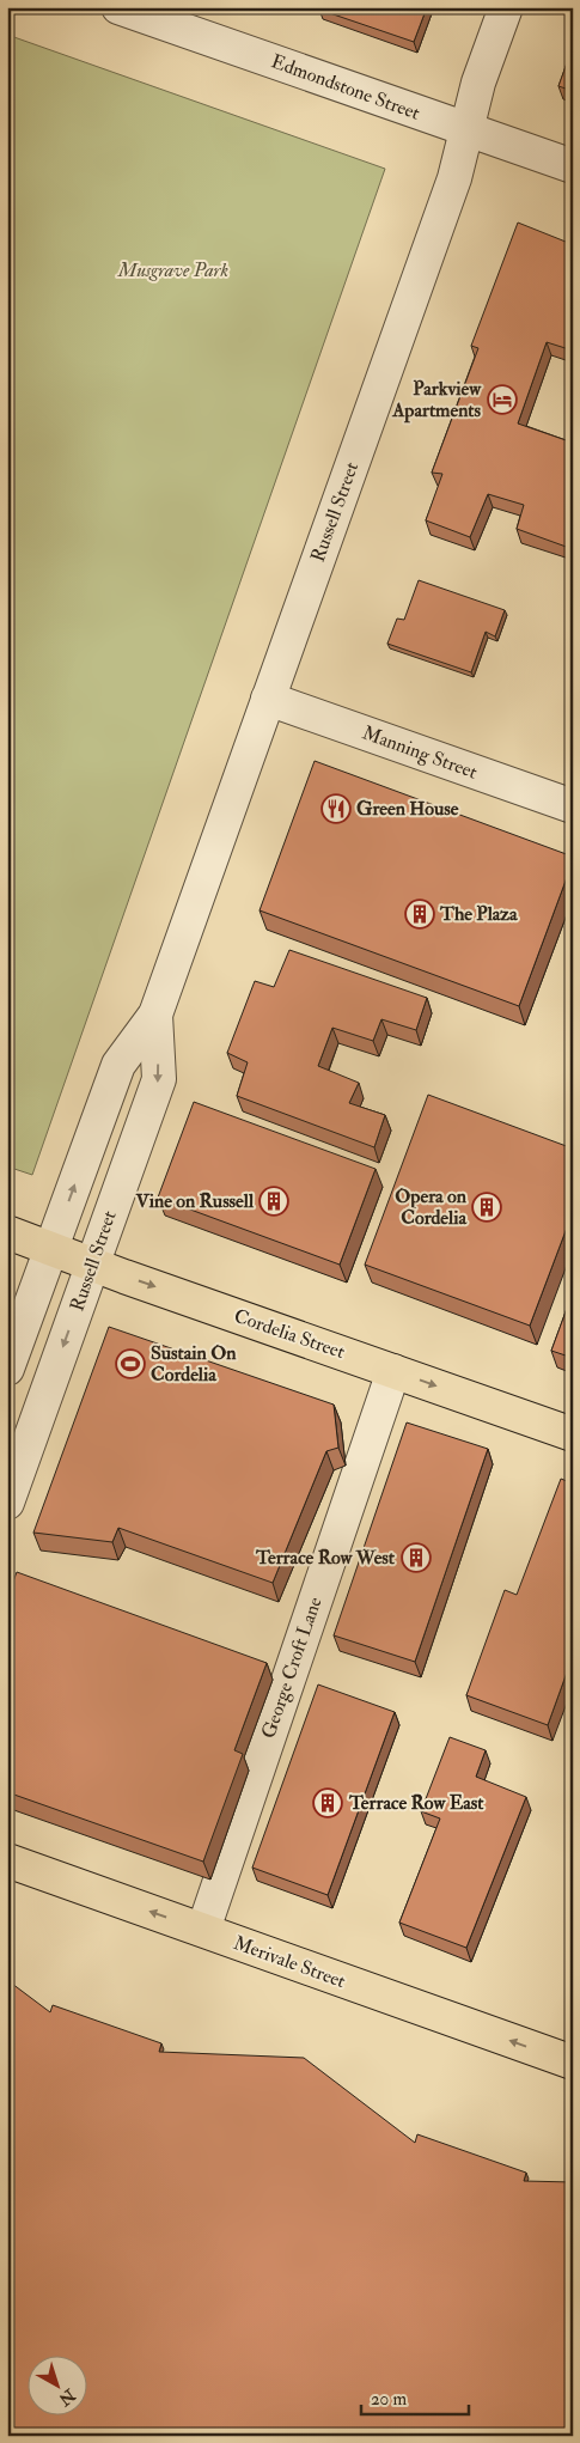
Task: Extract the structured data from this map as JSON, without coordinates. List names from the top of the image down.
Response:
{
  "streets": {
    "main road": ["Cordelia Street", "Merivale Street"],
    "street": [
      "Edmondstone Street",
      "Russell Street",
      "Manning Street",
      "George Croft Lane"
    ]
  },
  "crossings": [
    ["Edmondstone Street", "Russell Street"],
    ["Russell Street", "Manning Street"],
    ["Russell Street", "Cordelia Street"],
    ["Cordelia Street", "George Croft Lane"],
    ["George Croft Lane", "Merivale Street"]
  ],
  "one_way": ["Cordelia Street", "Merivale Street"],
  "parks": ["Musgrave Park"],
  "places": {
    "hotel": ["Parkview Apartments"],
    "restaurant": ["Green House"],
    "building": [
      "The Plaza",
      "Vine on Russell",
      "Opera on Cordelia",
      "Terrace Row West",
      "Terrace Row East"
    ],
    "sports": ["Sustain On Cordelia"]
  },
  "scale_bar": "20 m",
  "north": "bottom right"
}
